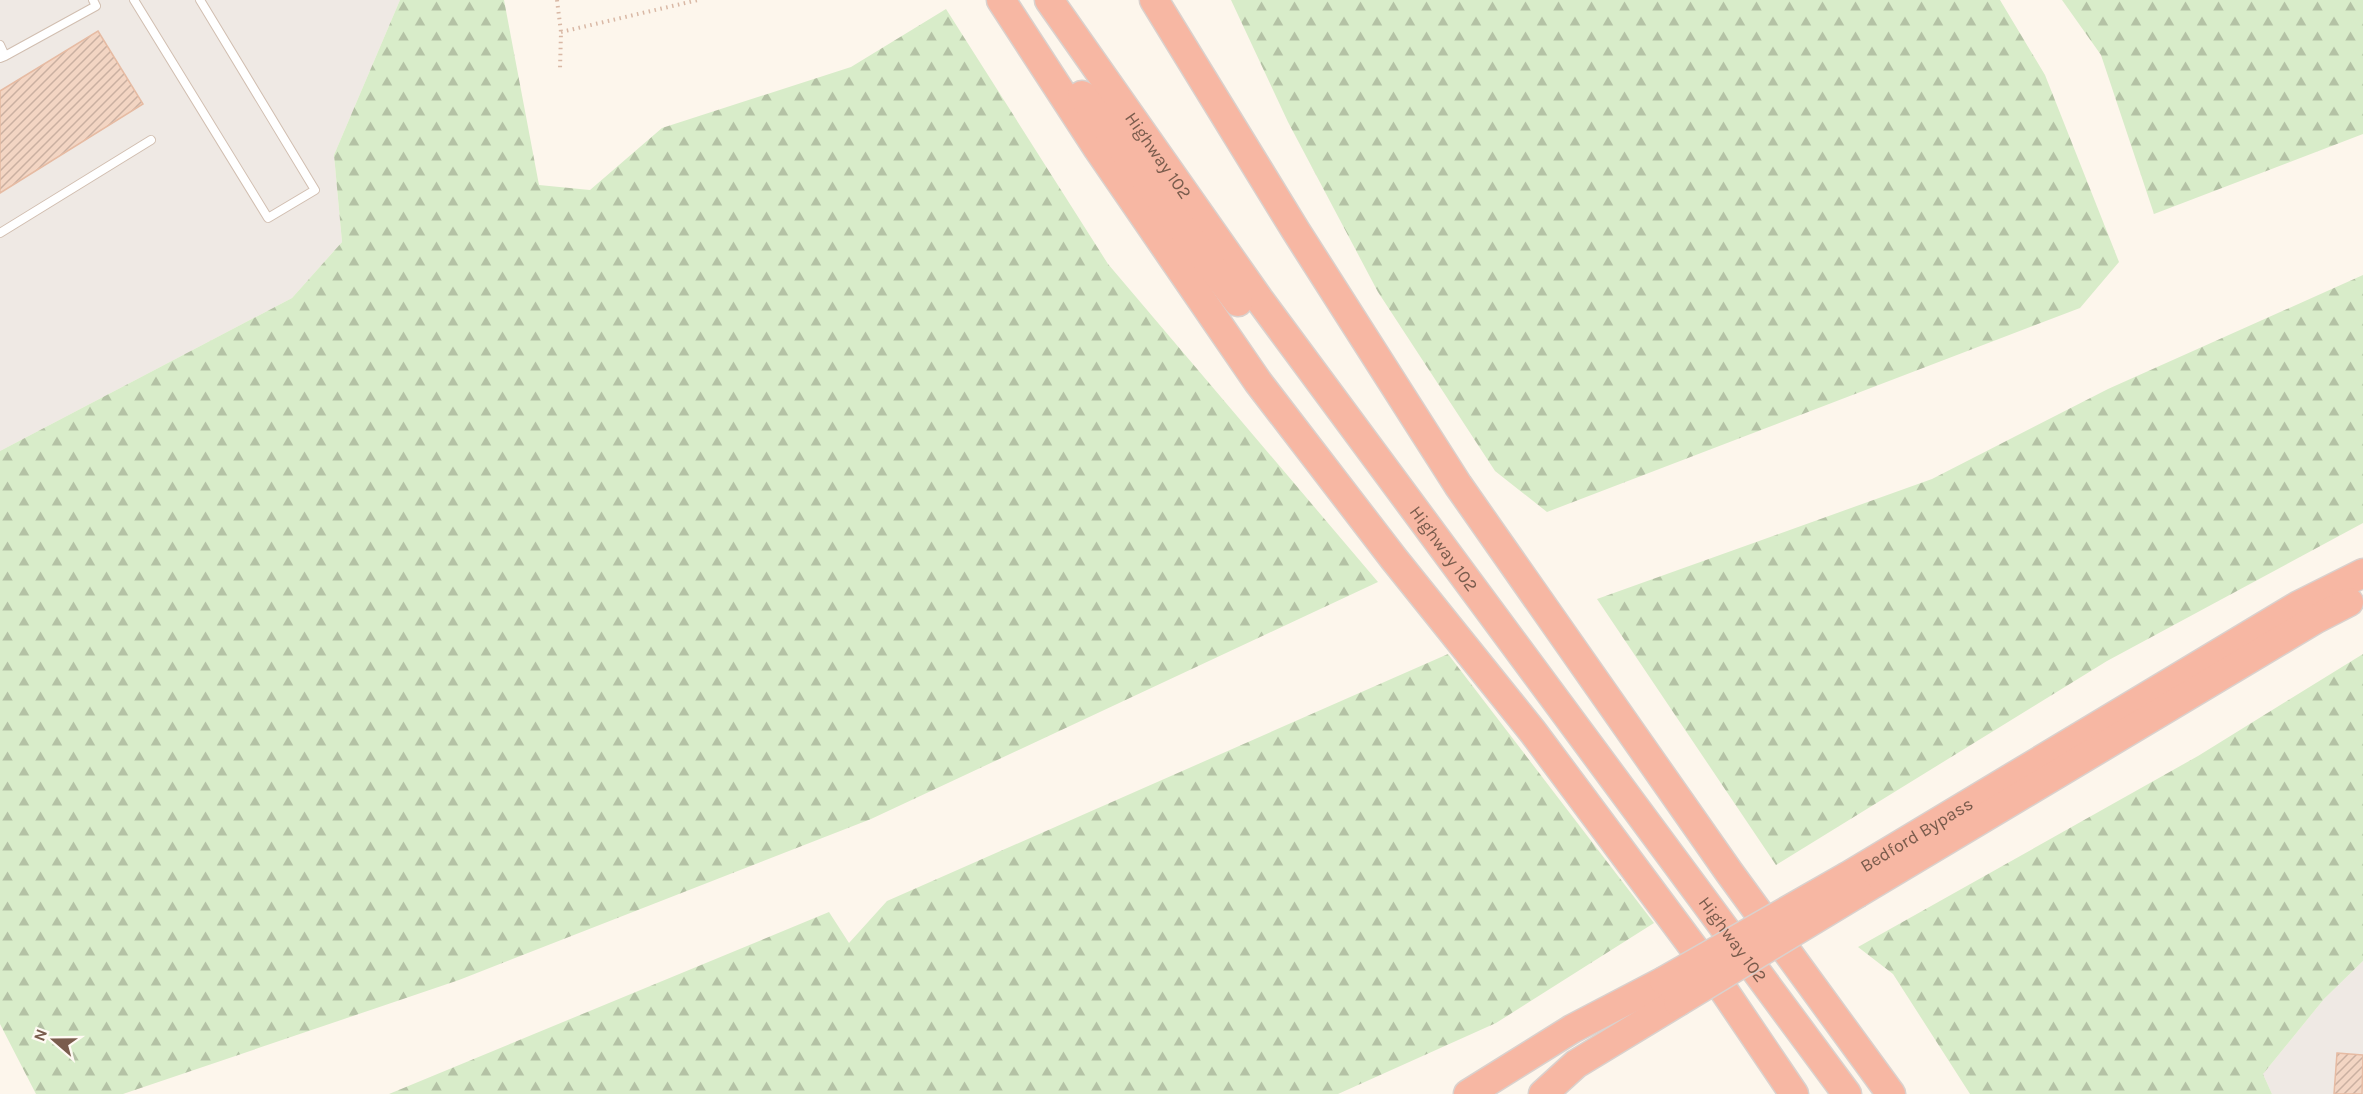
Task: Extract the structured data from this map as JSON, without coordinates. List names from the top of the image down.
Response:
{
  "streets": {
    "highway": ["Highway 102", "Bedford Bypass"]
  },
  "north": "left"
}
